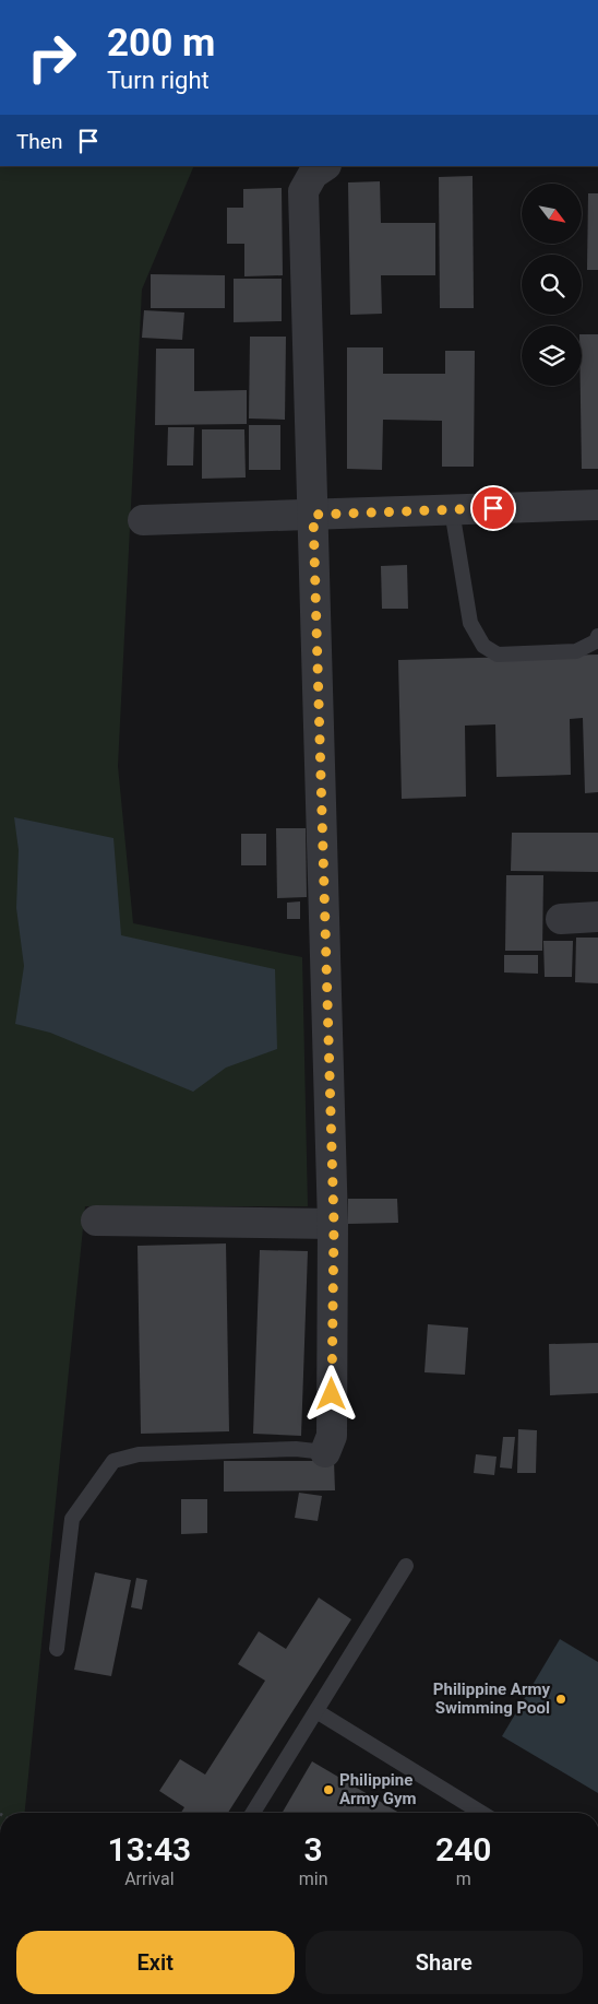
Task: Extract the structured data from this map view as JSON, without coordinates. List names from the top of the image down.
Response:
{
  "places": ["Philippine Army Swimming Pool", "Philippine Army Gym"],
  "north": "bottom right",
  "page": {
    "turn": ["200 m", "Turn right"],
    "then": "Then",
    "eta": [
      "13:43",
      "Arrival",
      "3",
      "min",
      "240",
      "m"
    ],
    "buttons": ["Exit", "Share"]
  }
}
